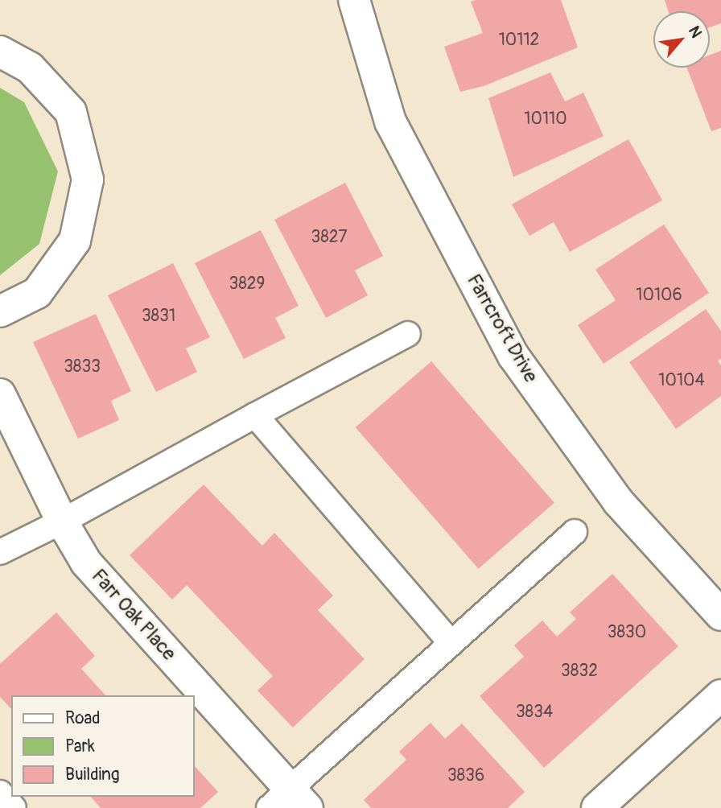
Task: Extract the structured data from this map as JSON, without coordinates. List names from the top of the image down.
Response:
{
  "streets": {
    "street": ["Farrcroft Drive", "Farr Oak Place"]
  },
  "house_numbers": [
    "10112",
    "10110",
    "3827",
    "3829",
    "10106",
    "3831",
    "3833",
    "10104",
    "3830",
    "3832",
    "3834",
    "3836"
  ],
  "legend": ["Road", "Park", "Building"],
  "north": "top right"
}
